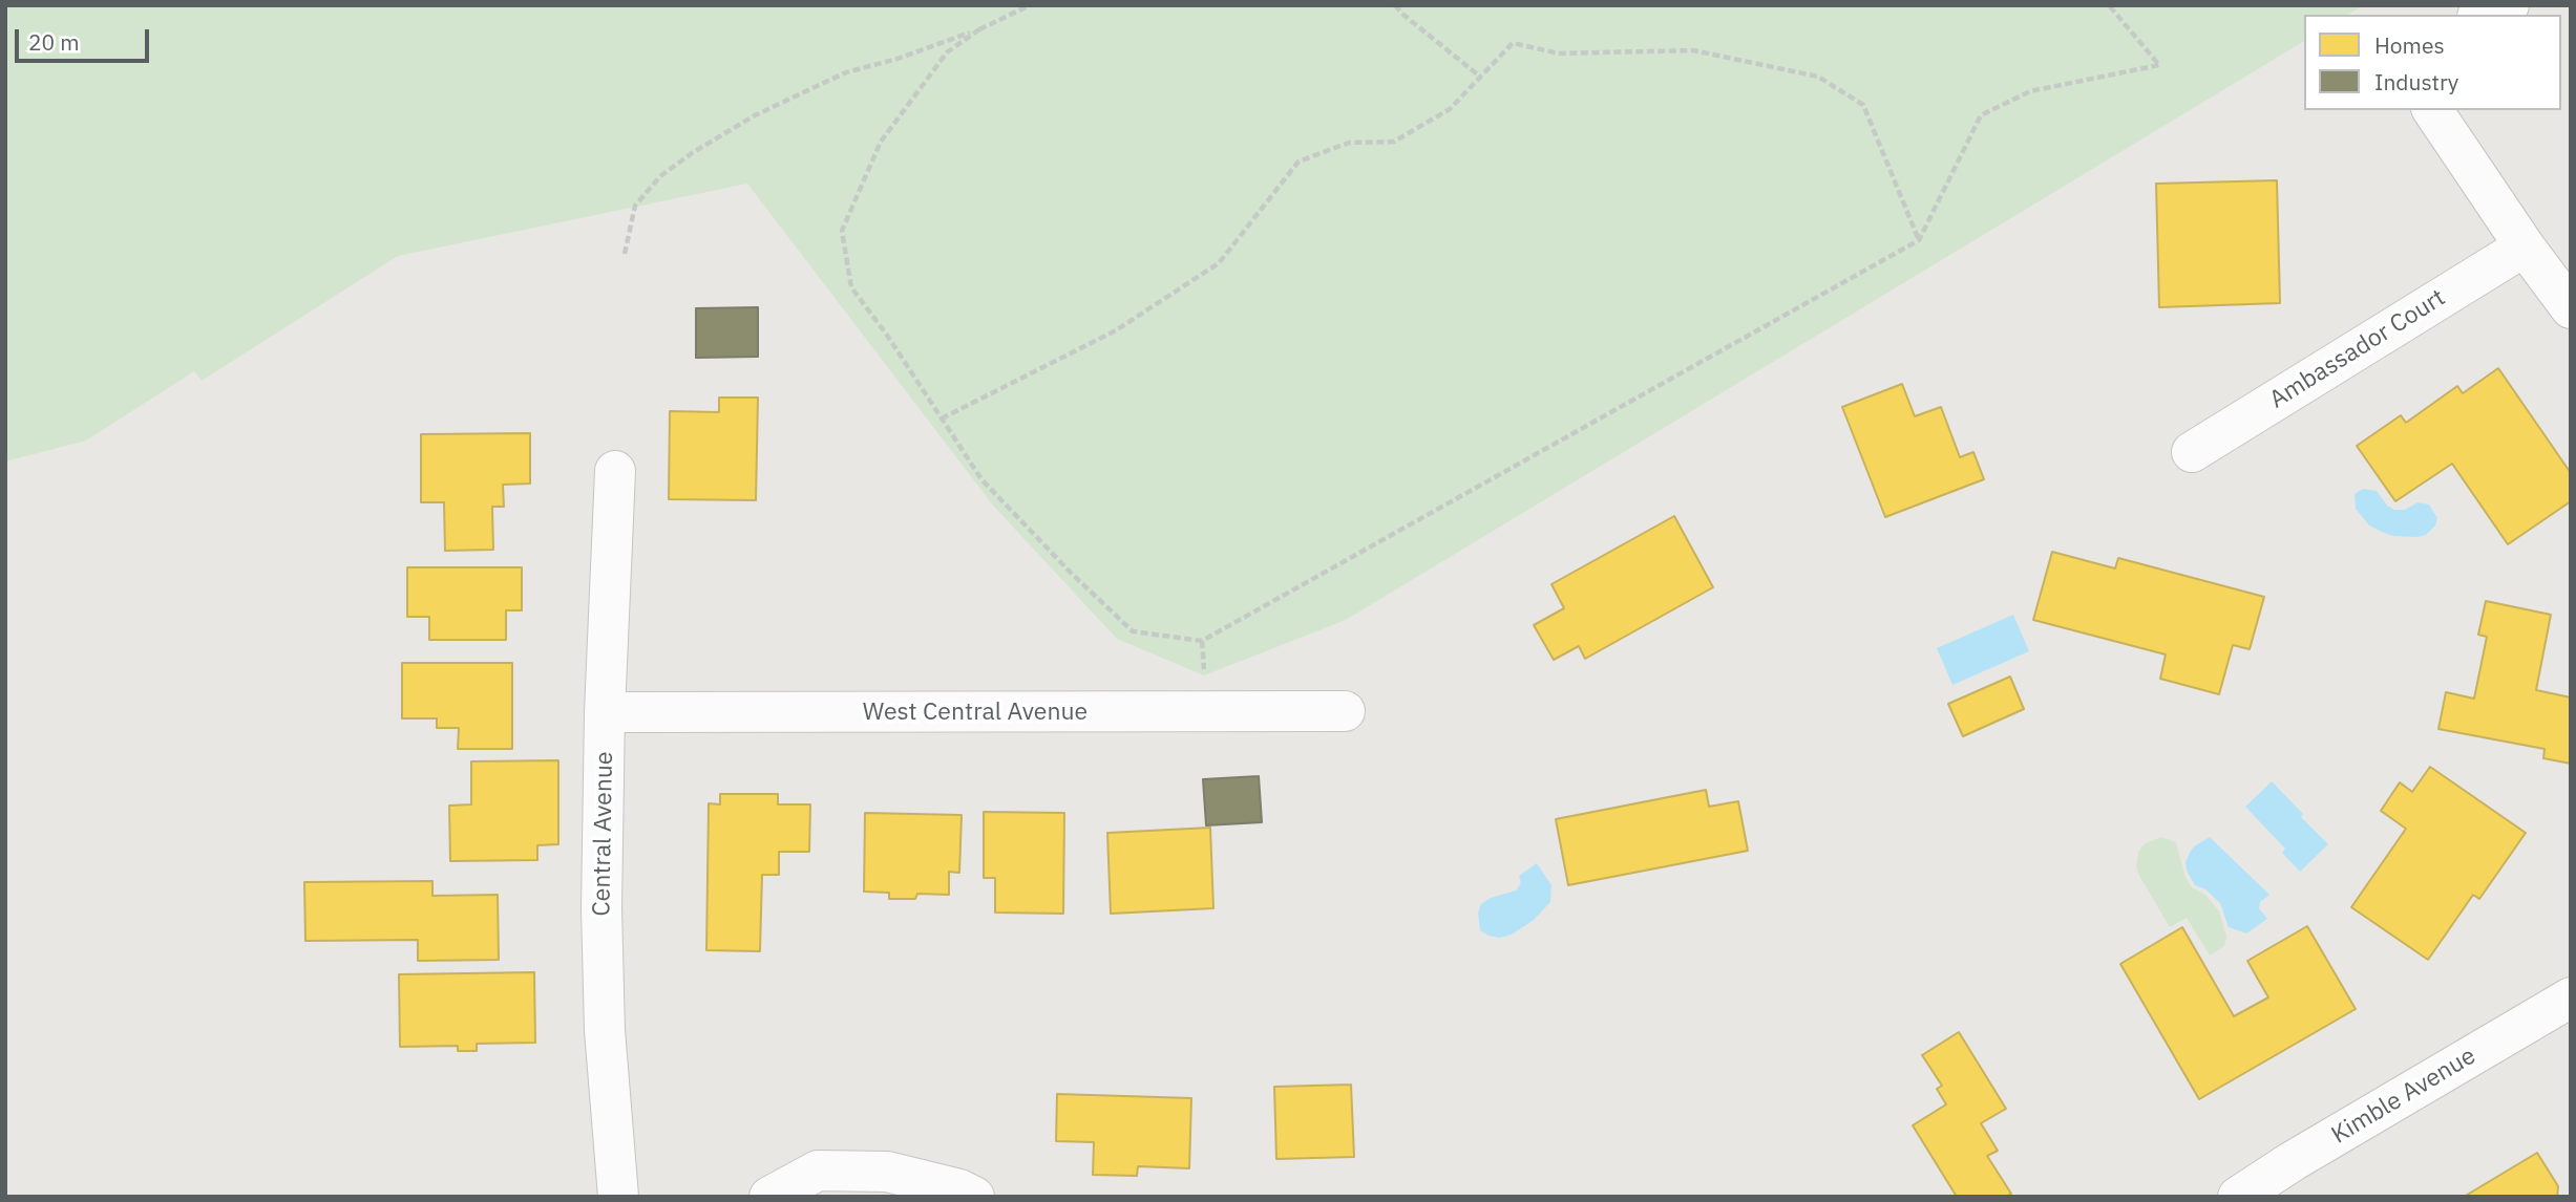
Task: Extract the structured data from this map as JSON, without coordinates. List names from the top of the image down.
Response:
{
  "streets": {
    "street": [
      "Ambassador Court",
      "West Central Avenue",
      "Central Avenue",
      "Kimble Avenue"
    ]
  },
  "crossings": [
    ["West Central Avenue", "Central Avenue"]
  ],
  "legend": ["Homes", "Industry"],
  "scale_bar": "20 m"
}
